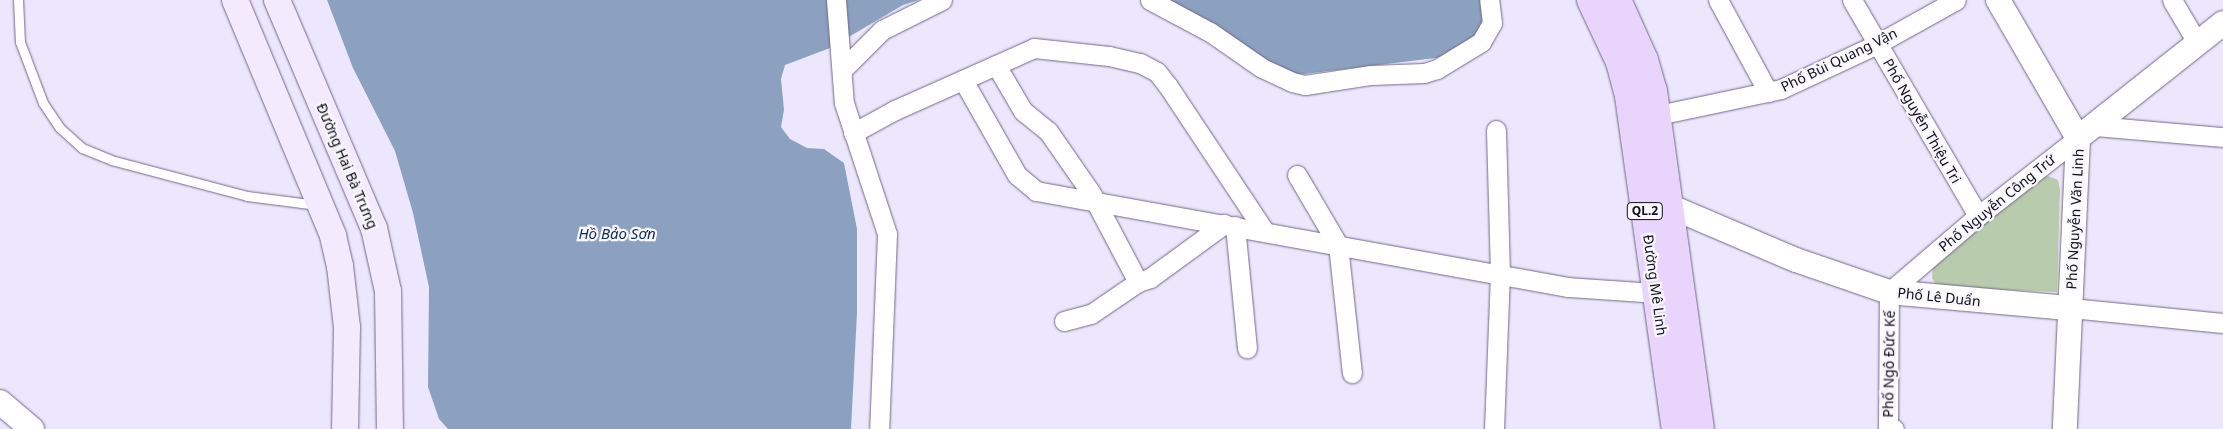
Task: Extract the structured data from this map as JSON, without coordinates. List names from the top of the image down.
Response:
{
  "streets": {
    "main road": ["Đường Hai Bà Trưng", "QL.2", "Đường Mê Linh"],
    "street": [
      "Phố Bùi Quang Vận",
      "Phố Nguyễn Thiệu Tri",
      "Phố Nguyễn Công Trứ",
      "Phố Nguyễn Văn Linh",
      "Phố Lê Duẩn",
      "Phố Ngô Đức Kế"
    ]
  },
  "crossings": [
    ["Phố Bùi Quang Vận", "Phố Nguyễn Thiệu Tri"],
    ["Phố Bùi Quang Vận", "Đường Mê Linh"],
    ["Phố Nguyễn Thiệu Tri", "Phố Nguyễn Công Trứ"],
    ["Phố Nguyễn Công Trứ", "Phố Nguyễn Văn Linh"],
    ["Phố Nguyễn Công Trứ", "Phố Lê Duẩn"],
    ["Phố Nguyễn Công Trứ", "Phố Ngô Đức Kế"],
    ["Phố Nguyễn Văn Linh", "Phố Lê Duẩn"],
    ["Đường Mê Linh", "Phố Lê Duẩn"],
    ["Phố Lê Duẩn", "Phố Ngô Đức Kế"]
  ],
  "water": ["Hồ Bảo Sơn"]
}
